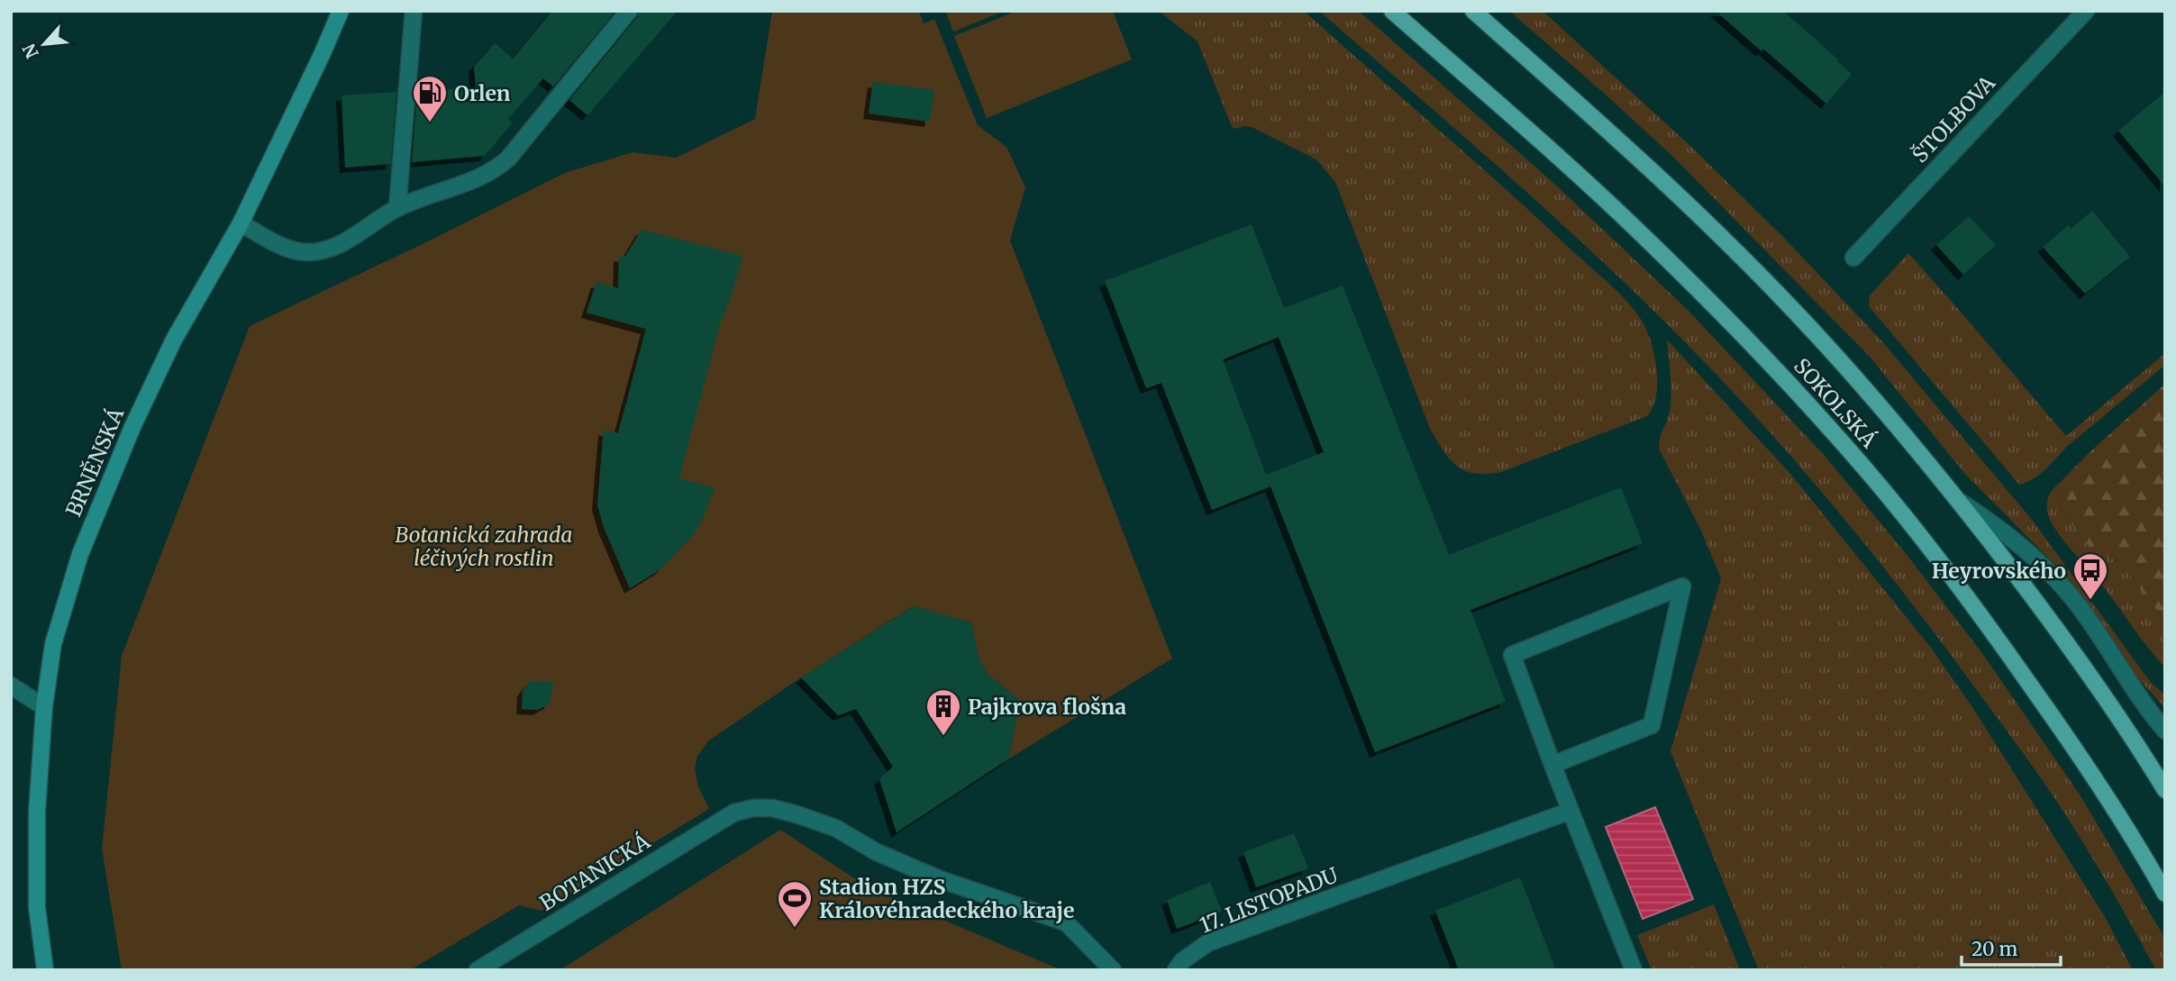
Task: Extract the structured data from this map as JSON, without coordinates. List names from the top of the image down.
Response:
{
  "streets": {
    "main road": ["SOKOLSKÁ"],
    "street": [
      "ŠTOLBOVA",
      "BRNĚNSKÁ",
      "BOTANICKÁ",
      "17. LISTOPADU"
    ]
  },
  "parks": ["Botanická zahrada léčivých rostlin"],
  "places": {
    "fuel station": ["Orlen"],
    "bus stop": ["Heyrovského"],
    "building": ["Pajkrova flošna"],
    "sports": ["Stadion HZS Královéhradeckého kraje"]
  },
  "scale_bar": "20 m",
  "north": "bottom left"
}
